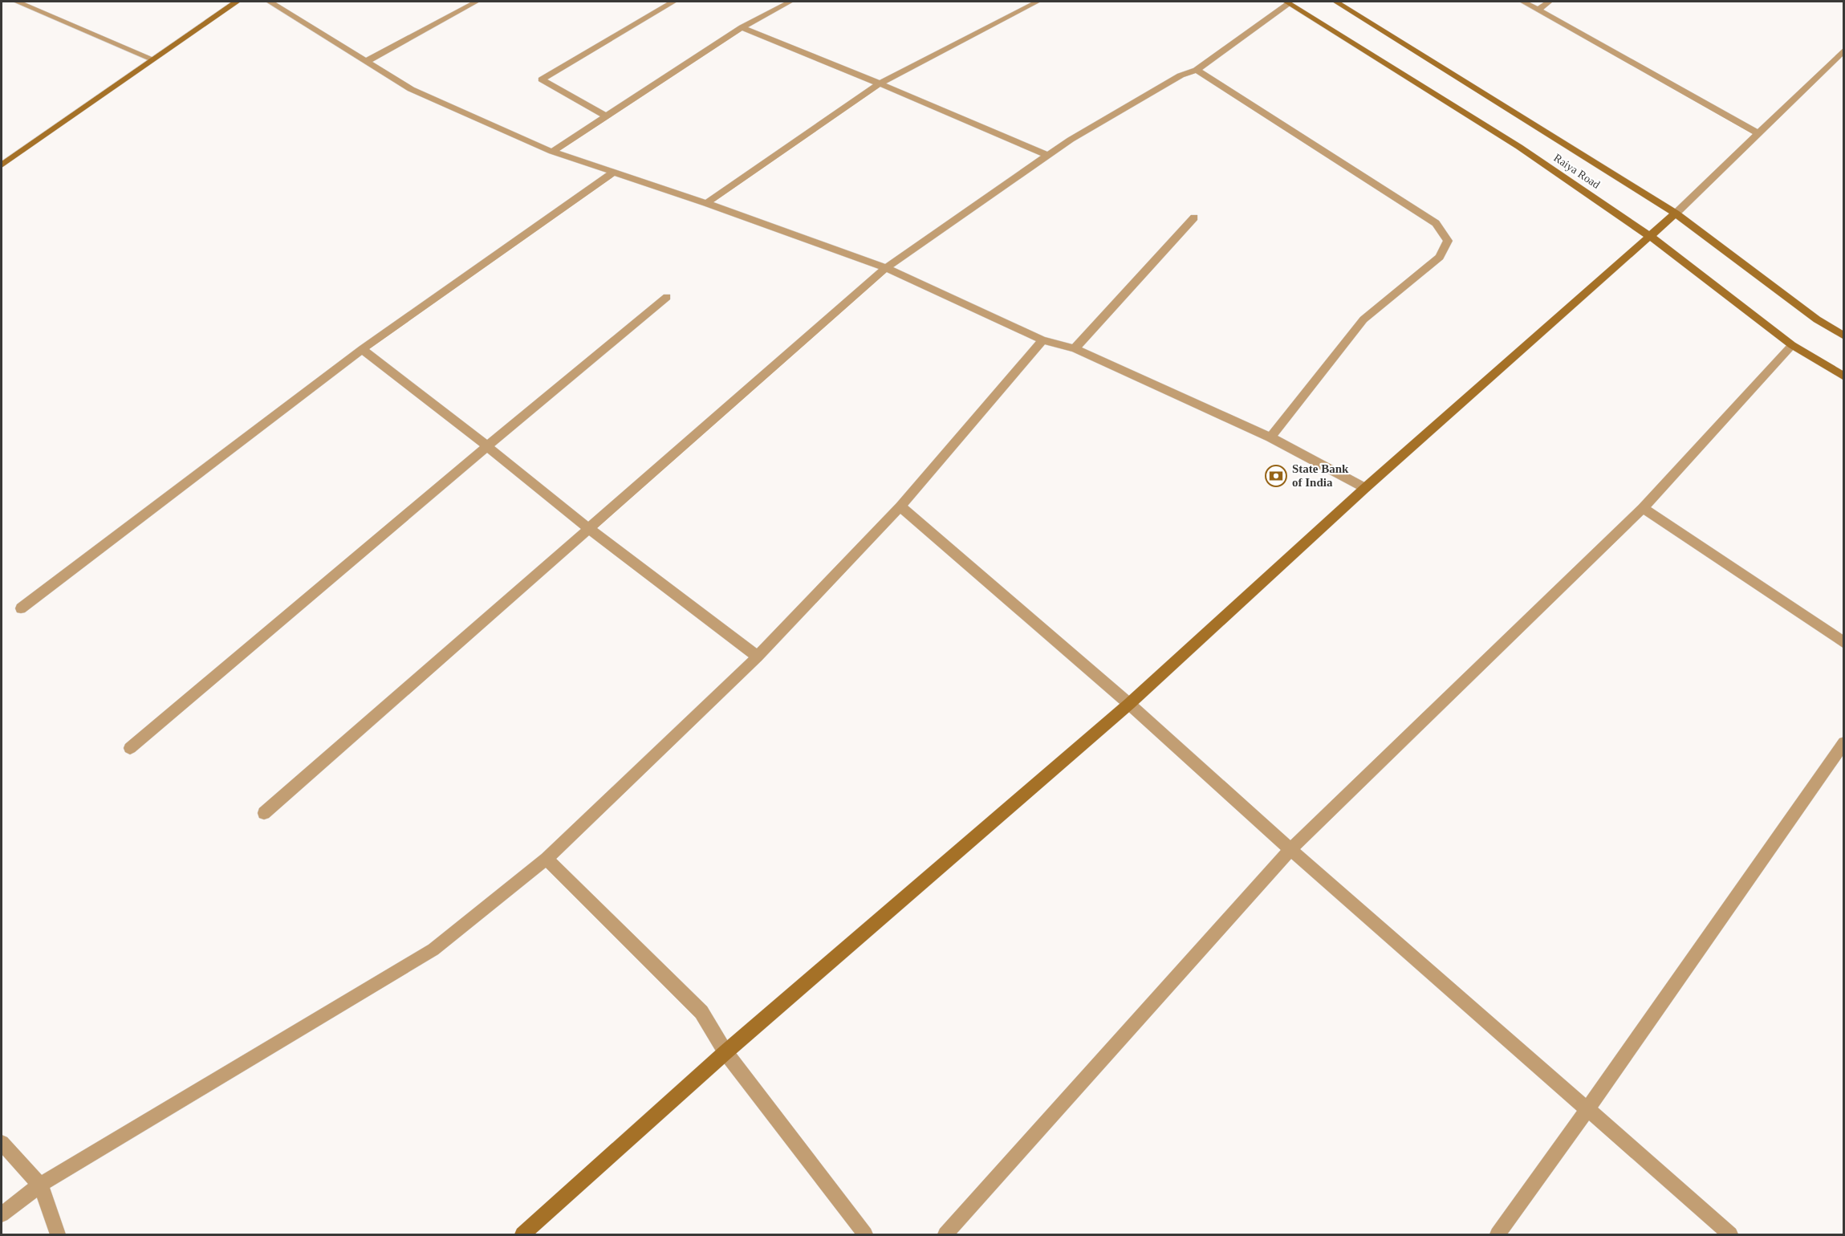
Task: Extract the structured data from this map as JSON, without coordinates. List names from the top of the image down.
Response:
{
  "streets": {
    "street": ["Raiya Road"]
  },
  "places": {
    "bank": ["State Bank of India"]
  }
}
